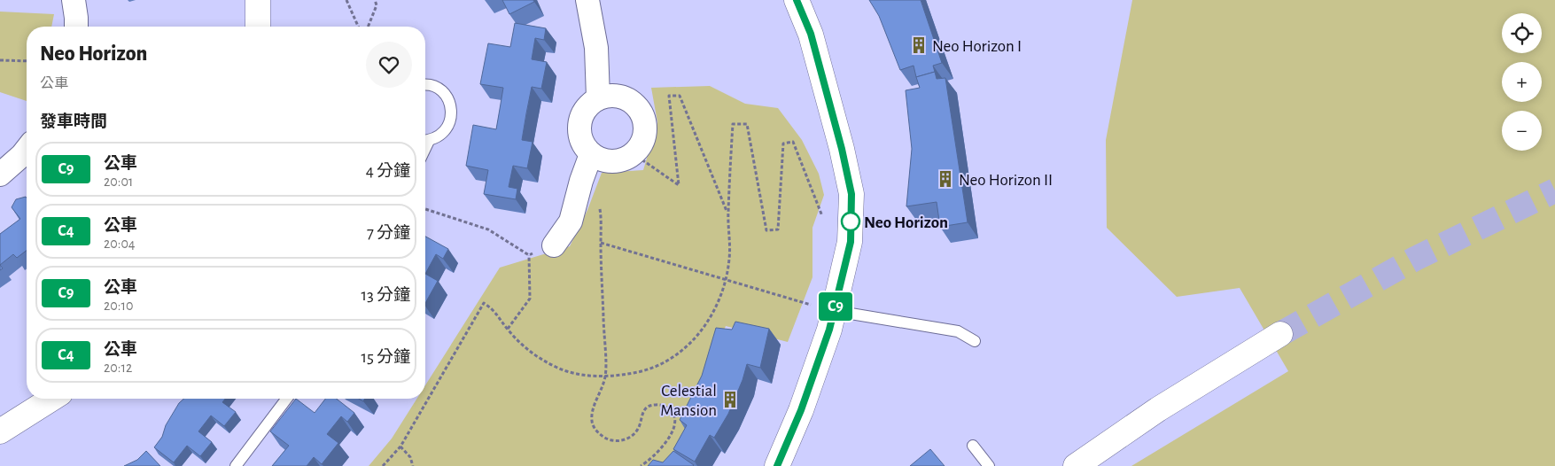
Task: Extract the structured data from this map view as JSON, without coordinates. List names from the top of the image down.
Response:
{
  "places": {
    "building": ["Neo Horizon I", "Neo Horizon II", "Celestial Mansion"],
    "other": ["Neo Horizon"]
  },
  "lines": ["bus line C9"],
  "page": {
    "on_map": "C9",
    "map_buttons": ["+", "−"],
    "heading": [
      ["Neo Horizon", "公車"],
      "發車時間"
    ],
    "list": [
      {
        "mark": "C9",
        "name": "公車",
        "note": "20:01",
        "value": "4 分鐘"
      },
      {
        "mark": "C4",
        "name": "公車",
        "note": "20:04",
        "value": "7 分鐘"
      },
      {
        "mark": "C9",
        "name": "公車",
        "note": "20:10",
        "value": "13 分鐘"
      },
      {
        "mark": "C4",
        "name": "公車",
        "note": "20:12",
        "value": "15 分鐘"
      }
    ]
  }
}
